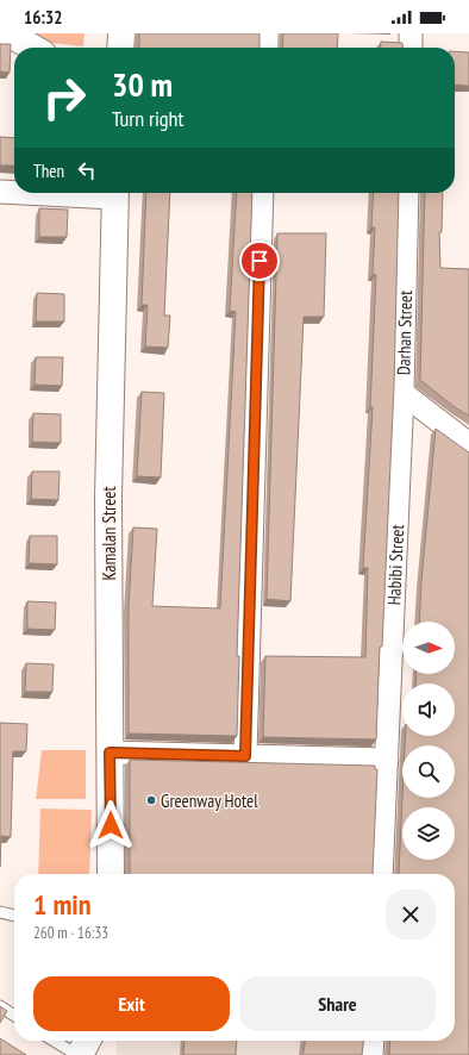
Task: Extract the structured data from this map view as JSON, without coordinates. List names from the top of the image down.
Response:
{
  "streets": {
    "street": ["Darhan Street", "Kamalan Street", "Habibi Street"]
  },
  "crossings": [
    ["Darhan Street", "Habibi Street"]
  ],
  "places": ["Greenway Hotel"],
  "north": "right",
  "page": {
    "status": "16:32",
    "turn": ["30 m", "Turn right"],
    "then": "Then",
    "heading": ["1 min", "260 m · 16:33"],
    "buttons": ["Exit", "Share"]
  }
}
